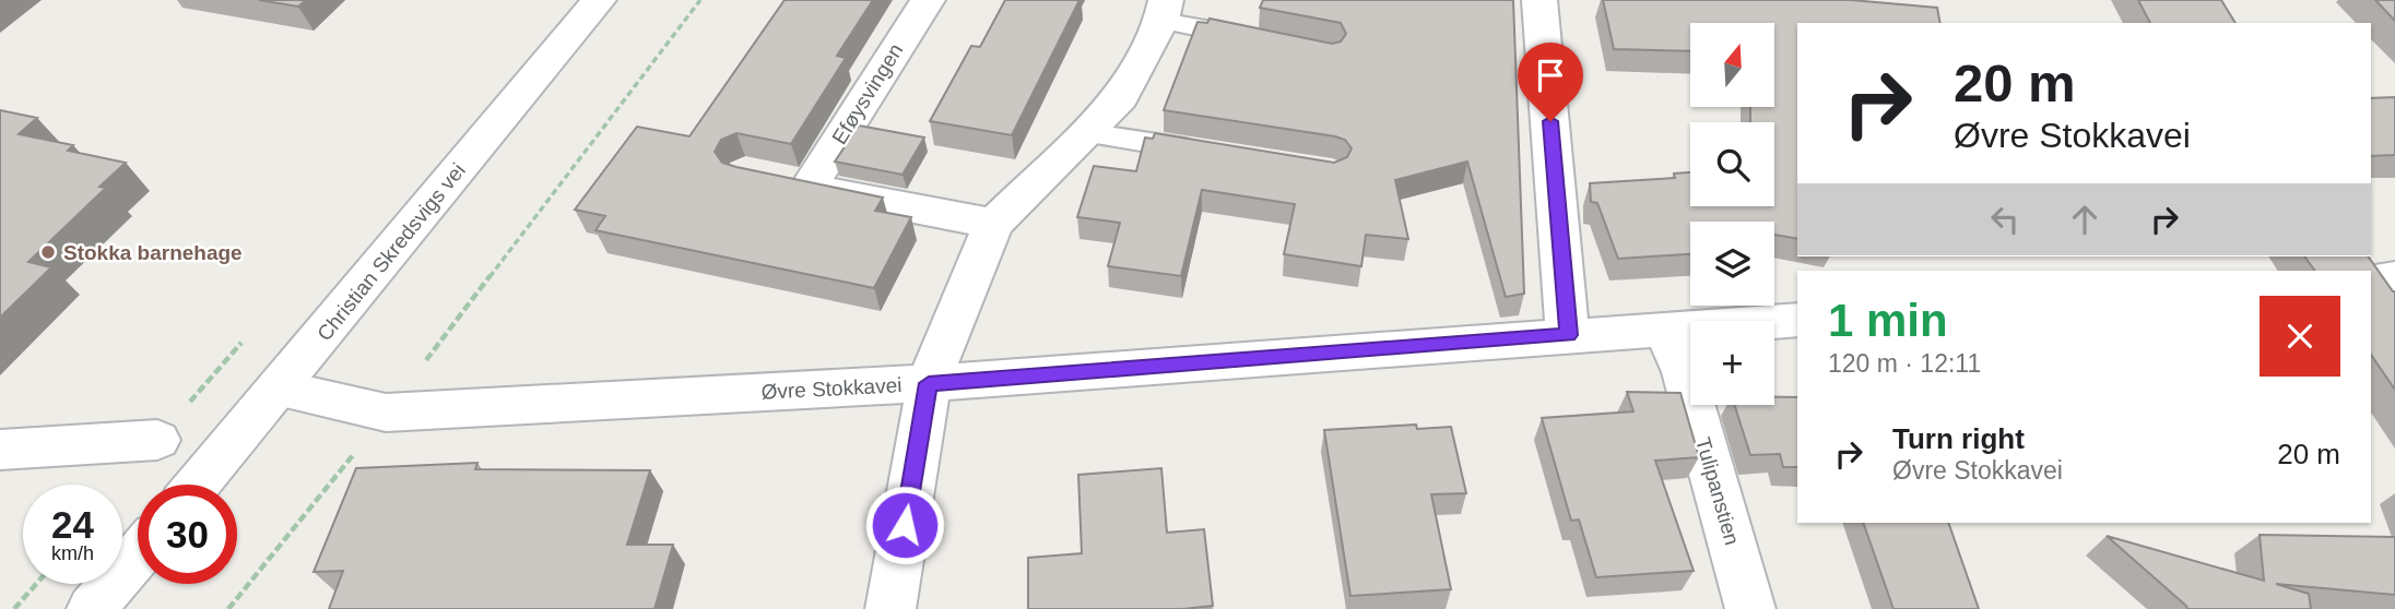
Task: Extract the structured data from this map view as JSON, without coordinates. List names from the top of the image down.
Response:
{
  "streets": {
    "street": [
      "Eføysvingen",
      "Christian Skredsvigs vei",
      "Øvre Stokkavei",
      "Tulipanstien"
    ]
  },
  "crossings": [
    ["Christian Skredsvigs vei", "Øvre Stokkavei"],
    ["Øvre Stokkavei", "Tulipanstien"]
  ],
  "places": ["Stokka barnehage"],
  "north": "top",
  "page": {
    "map_buttons": "+",
    "turn": ["20 m", "Øvre Stokkavei"],
    "heading": ["1 min", "120 m · 12:11"],
    "list": [
      {
        "name": "Turn right",
        "note": "Øvre Stokkavei",
        "value": "20 m"
      }
    ],
    "speed": "24 km/h",
    "limit": "30"
  }
}
